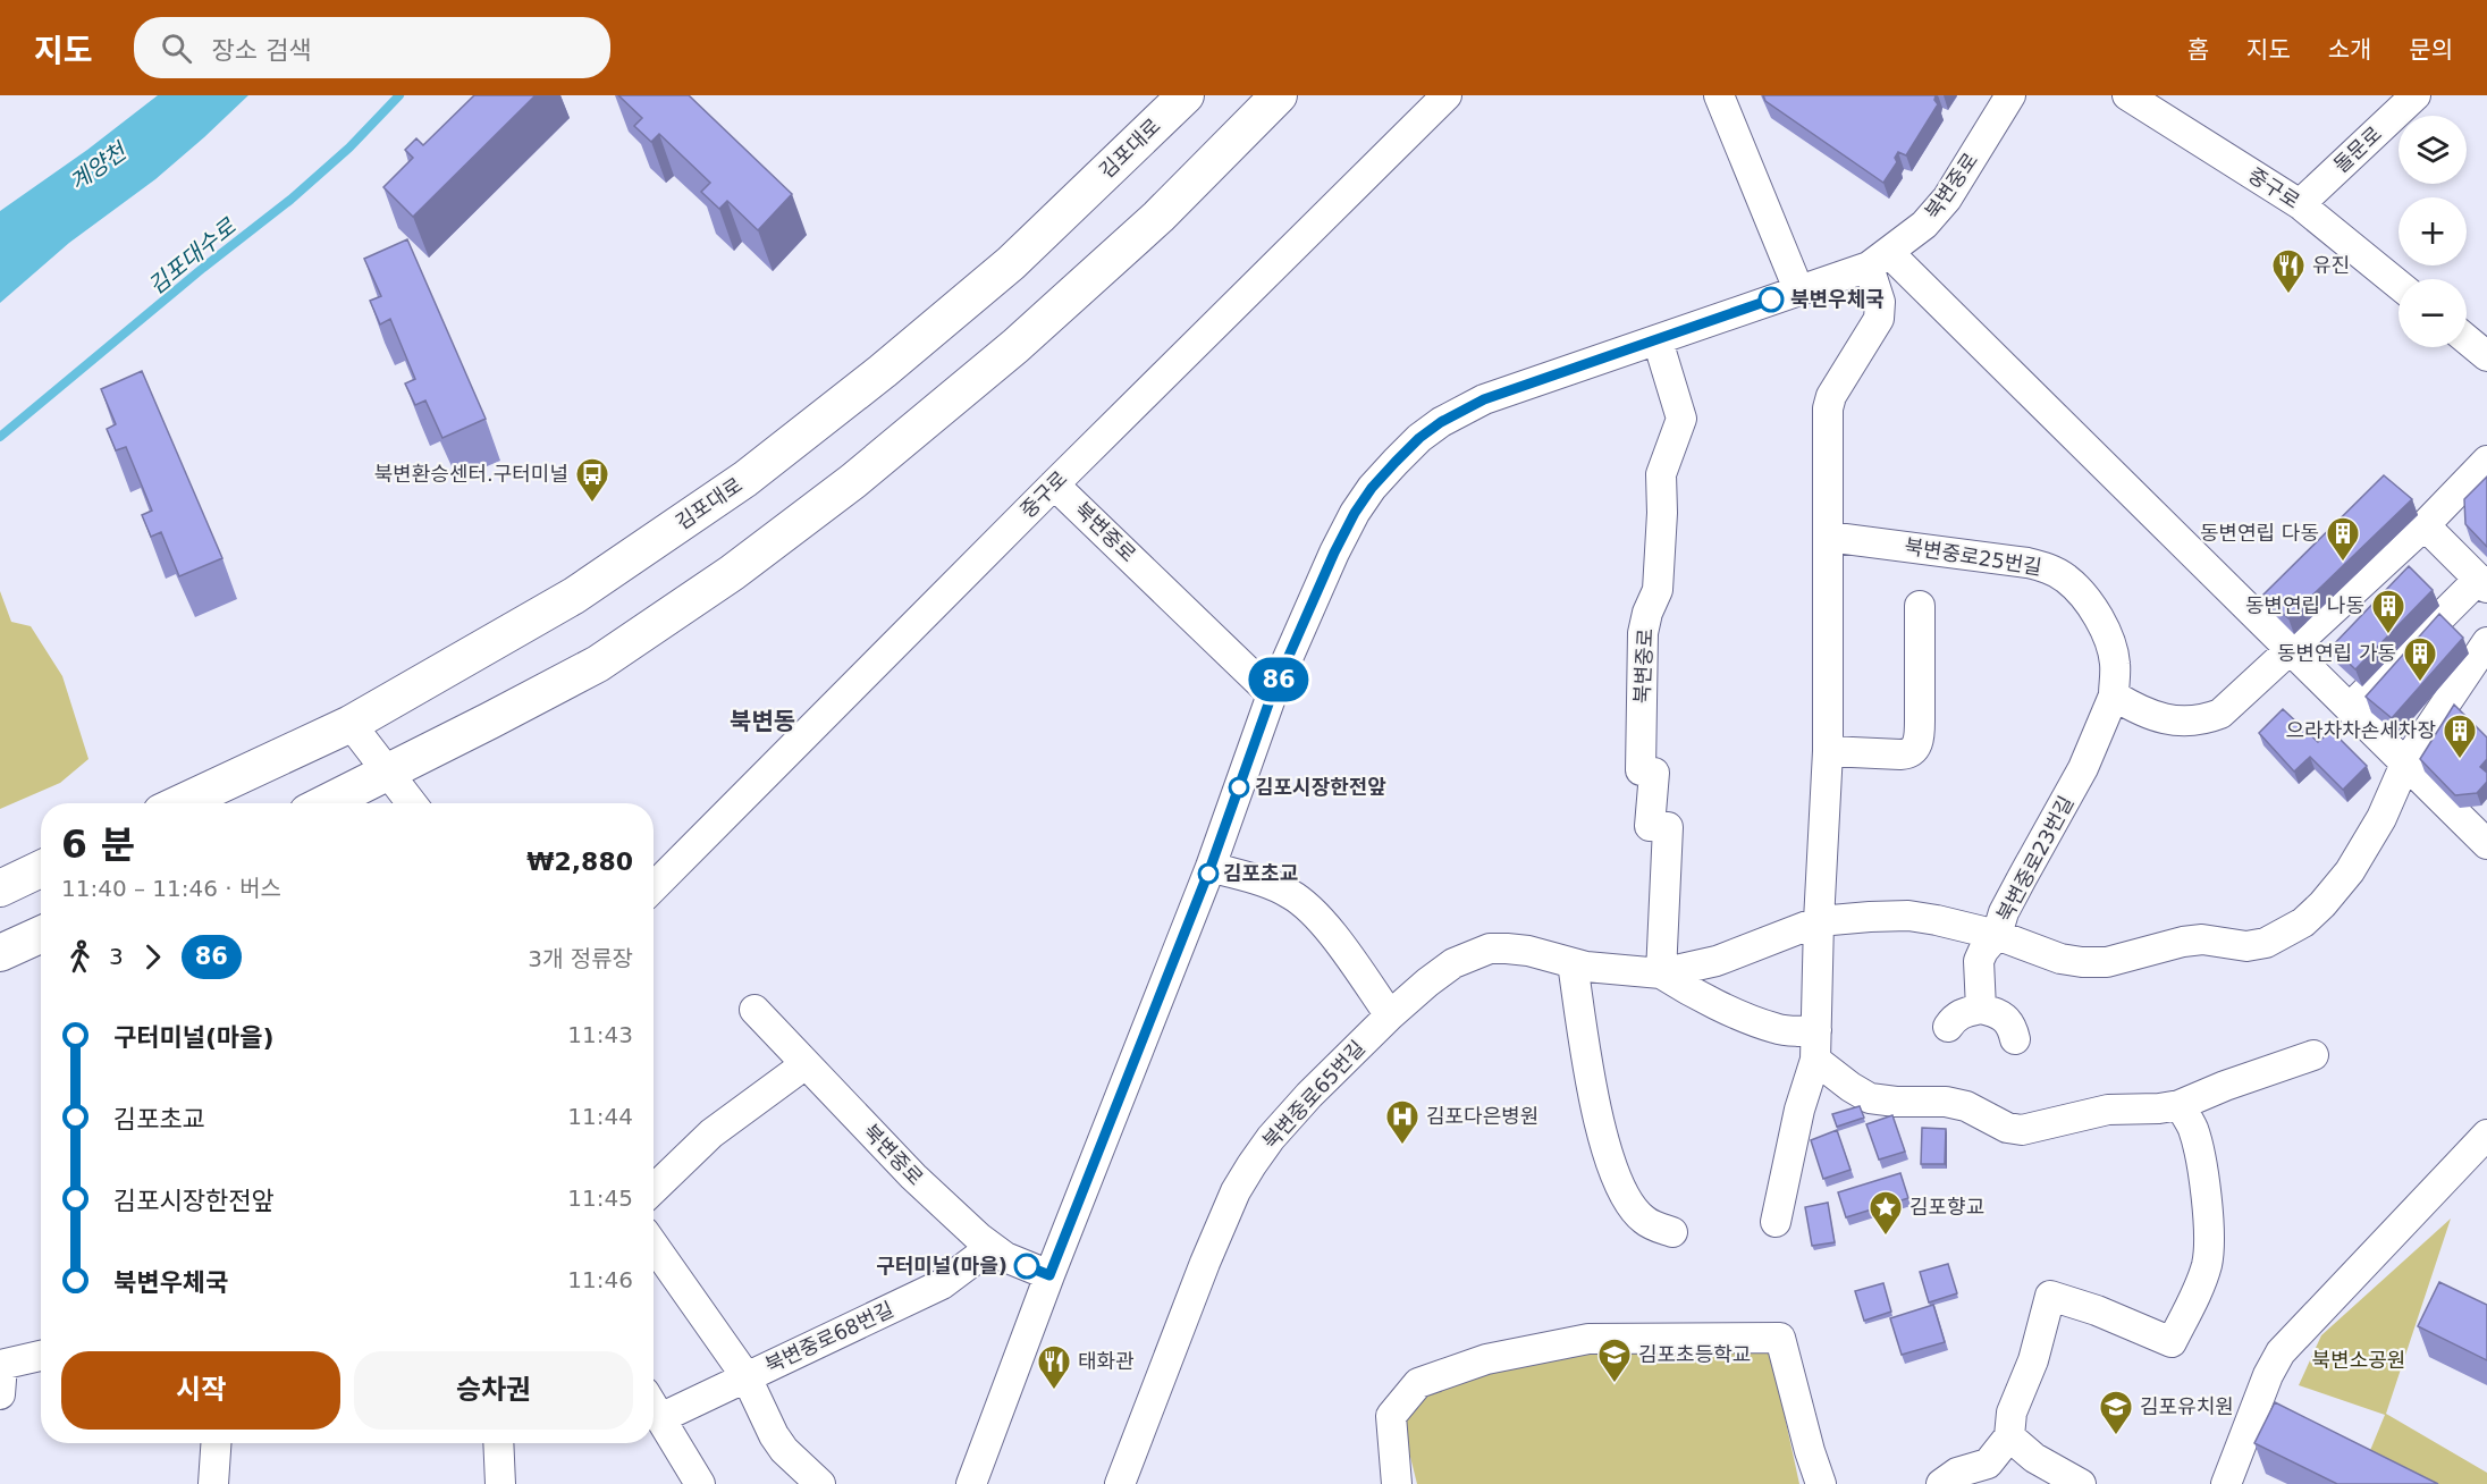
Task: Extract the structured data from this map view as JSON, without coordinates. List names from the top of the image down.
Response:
{
  "streets": {
    "main road": ["김포대로"],
    "street": [
      "돌문로",
      "북변중로",
      "중구로",
      "북변중로25번길",
      "북변중로23번길",
      "북변중로65번길",
      "북변중로68번길"
    ]
  },
  "crossings": [
    ["돌문로", "중구로"],
    ["북변중로", "중구로"],
    ["북변중로", "북변중로65번길"],
    ["북변중로", "북변중로68번길"],
    ["북변중로25번길", "북변중로23번길"]
  ],
  "districts": ["북변동"],
  "water": ["계양천", "김포대수로"],
  "parks": ["북변소공원"],
  "places": {
    "restaurant": ["유진", "태화관"],
    "other": [
      "북변우체국",
      "김포시장한전앞",
      "김포초교",
      "구터미널(마을)"
    ],
    "bus stop": ["북변환승센터.구터미널"],
    "building": [
      "동변연립 다동",
      "동변연립 나동",
      "동변연립 가동",
      "으라차차손세차장"
    ],
    "hospital": ["김포다은병원"],
    "place": ["김포향교"],
    "school or university": ["김포초등학교", "김포유치원"]
  },
  "lines": ["bus line 86"],
  "page": {
    "header": "지도",
    "search": "장소 검색",
    "nav": [
      "홈",
      "지도",
      "소개",
      "문의"
    ],
    "on_map": "86",
    "map_buttons": ["+", "−"],
    "heading": ["6 분", "11:40 – 11:46 · 버스", "₩2,880"],
    "legs": ["3", "86", "3개 정류장"],
    "list": [
      {
        "name": "구터미널(마을)",
        "value": "11:43"
      },
      {
        "name": "김포초교",
        "value": "11:44"
      },
      {
        "name": "김포시장한전앞",
        "value": "11:45"
      },
      {
        "name": "북변우체국",
        "value": "11:46"
      }
    ],
    "buttons": ["시작", "승차권"]
  }
}
